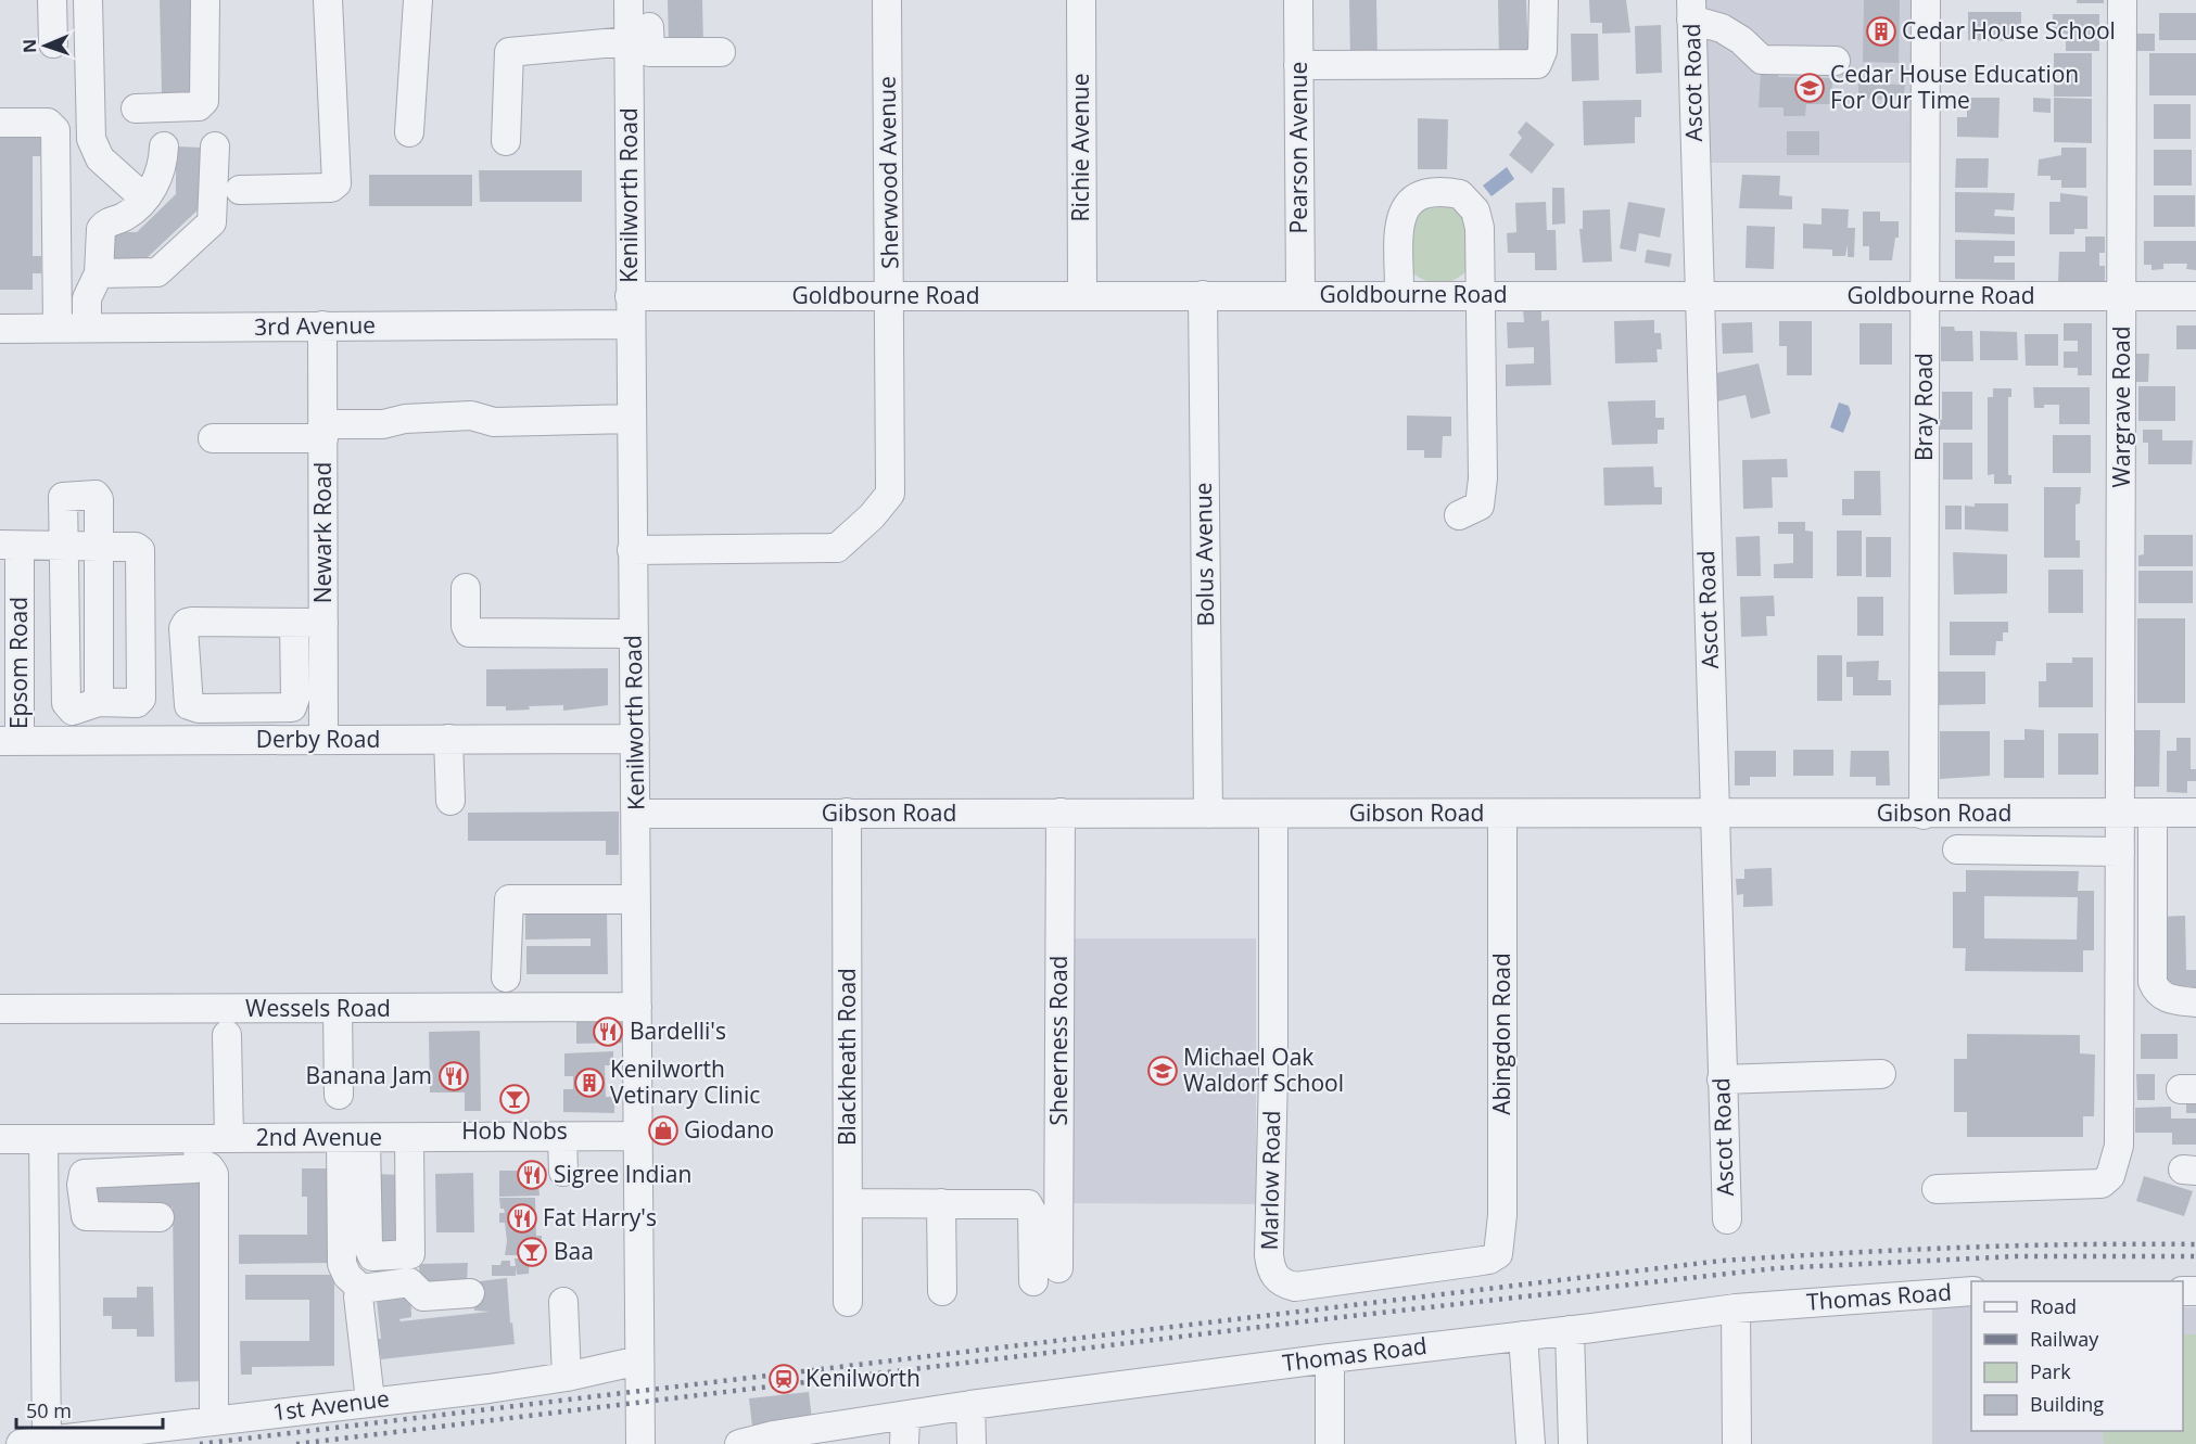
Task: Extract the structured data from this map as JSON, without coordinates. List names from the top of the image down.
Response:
{
  "streets": {
    "street": [
      "Ascot Road",
      "Richie Avenue",
      "Pearson Avenue",
      "Sherwood Avenue",
      "Kenilworth Road",
      "Goldbourne Road",
      "3rd Avenue",
      "Bray Road",
      "Wargrave Road",
      "Newark Road",
      "Bolus Avenue",
      "Epsom Road",
      "Derby Road",
      "Gibson Road",
      "Wessels Road",
      "Abingdon Road",
      "Sheerness Road",
      "Blackheath Road",
      "2nd Avenue",
      "Marlow Road",
      "Thomas Road",
      "1st Avenue"
    ]
  },
  "crossings": [
    ["Ascot Road", "Goldbourne Road"],
    ["Ascot Road", "Gibson Road"],
    ["Richie Avenue", "Goldbourne Road"],
    ["Pearson Avenue", "Goldbourne Road"],
    ["Sherwood Avenue", "Kenilworth Road"],
    ["Sherwood Avenue", "Goldbourne Road"],
    ["Kenilworth Road", "Goldbourne Road"],
    ["Kenilworth Road", "3rd Avenue"],
    ["Kenilworth Road", "Derby Road"],
    ["Kenilworth Road", "Gibson Road"],
    ["Kenilworth Road", "Wessels Road"],
    ["Kenilworth Road", "2nd Avenue"],
    ["Kenilworth Road", "1st Avenue"],
    ["Goldbourne Road", "Bray Road"],
    ["Goldbourne Road", "Wargrave Road"],
    ["Goldbourne Road", "Bolus Avenue"],
    ["3rd Avenue", "Newark Road"],
    ["Bray Road", "Gibson Road"],
    ["Wargrave Road", "Gibson Road"],
    ["Newark Road", "Derby Road"],
    ["Bolus Avenue", "Gibson Road"],
    ["Epsom Road", "Derby Road"],
    ["Gibson Road", "Abingdon Road"],
    ["Gibson Road", "Sheerness Road"],
    ["Gibson Road", "Blackheath Road"],
    ["Gibson Road", "Marlow Road"],
    ["Abingdon Road", "Marlow Road"]
  ],
  "places": {
    "building": ["Cedar House School", "Kenilworth Vetinary Clinic"],
    "school or university": ["Cedar House Education For Our Time", "Michael Oak Waldorf School"],
    "restaurant": [
      "Bardelli's",
      "Banana Jam",
      "Sigree Indian",
      "Fat Harry's"
    ],
    "bar": ["Hob Nobs", "Baa"],
    "shop": ["Giodano"],
    "station": ["Kenilworth"]
  },
  "legend": [
    "Road",
    "Railway",
    "Park",
    "Building"
  ],
  "scale_bar": "50 m",
  "north": "left"
}
